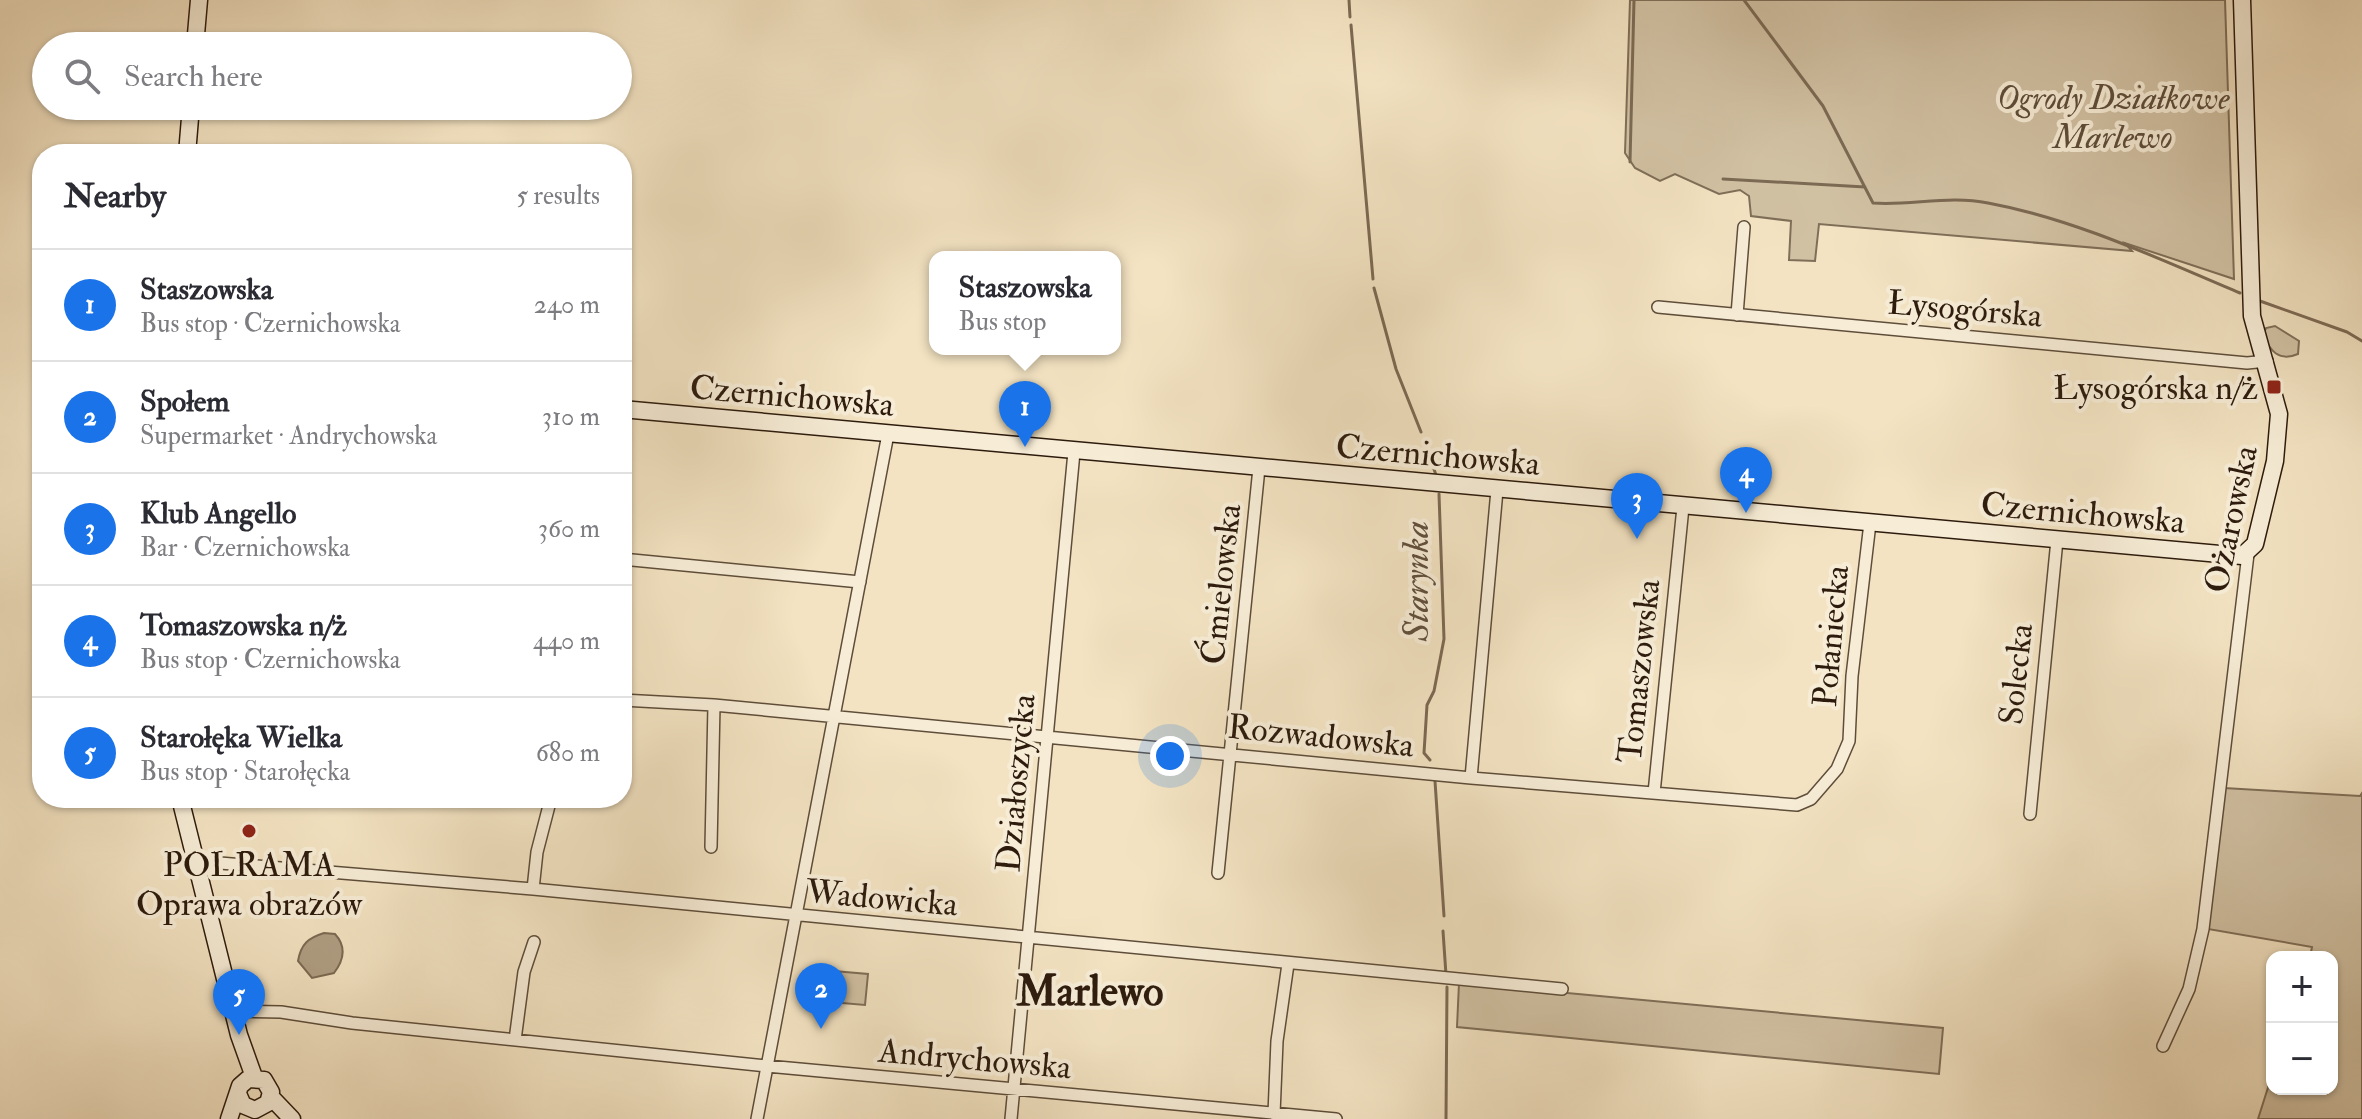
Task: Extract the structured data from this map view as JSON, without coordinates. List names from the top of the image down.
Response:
{
  "streets": {
    "street": [
      "Łysogórska",
      "Czernichowska",
      "Ożarowska",
      "Ćmielowska",
      "Połaniecka",
      "Tomaszowska",
      "Solecka",
      "Rozwadowska",
      "Działoszycka",
      "Wadowicka",
      "Andrychowska"
    ]
  },
  "crossings": [
    ["Łysogórska", "Ożarowska"],
    ["Czernichowska", "Ożarowska"],
    ["Czernichowska", "Ćmielowska"],
    ["Czernichowska", "Połaniecka"],
    ["Czernichowska", "Tomaszowska"],
    ["Czernichowska", "Solecka"],
    ["Czernichowska", "Działoszycka"],
    ["Ćmielowska", "Rozwadowska"],
    ["Połaniecka", "Rozwadowska"],
    ["Tomaszowska", "Rozwadowska"],
    ["Rozwadowska", "Działoszycka"],
    ["Działoszycka", "Wadowicka"],
    ["Działoszycka", "Andrychowska"]
  ],
  "districts": ["Marlewo"],
  "water": ["Starynka"],
  "parks": ["Ogrody Działkowe Marlewo"],
  "places": {
    "transit": ["Łysogórska n/ż"],
    "other": ["POLRAMA Oprawa obrazów"]
  },
  "page": {
    "search": "Search here",
    "heading": ["Nearby", "5 results"],
    "list": [
      {
        "mark": "1",
        "name": "Staszowska",
        "note": "Bus stop · Czernichowska",
        "value": "240 m"
      },
      {
        "mark": "2",
        "name": "Społem",
        "note": "Supermarket · Andrychowska",
        "value": "310 m"
      },
      {
        "mark": "3",
        "name": "Klub Angello",
        "note": "Bar · Czernichowska",
        "value": "360 m"
      },
      {
        "mark": "4",
        "name": "Tomaszowska n/ż",
        "note": "Bus stop · Czernichowska",
        "value": "440 m"
      },
      {
        "mark": "5",
        "name": "Starołęka Wielka",
        "note": "Bus stop · Starołęcka",
        "value": "680 m"
      }
    ],
    "popup": ["Staszowska", "Bus stop"],
    "pins": [
      "1",
      "4",
      "3",
      "2",
      "5"
    ],
    "map_buttons": ["+", "−"]
  }
}
